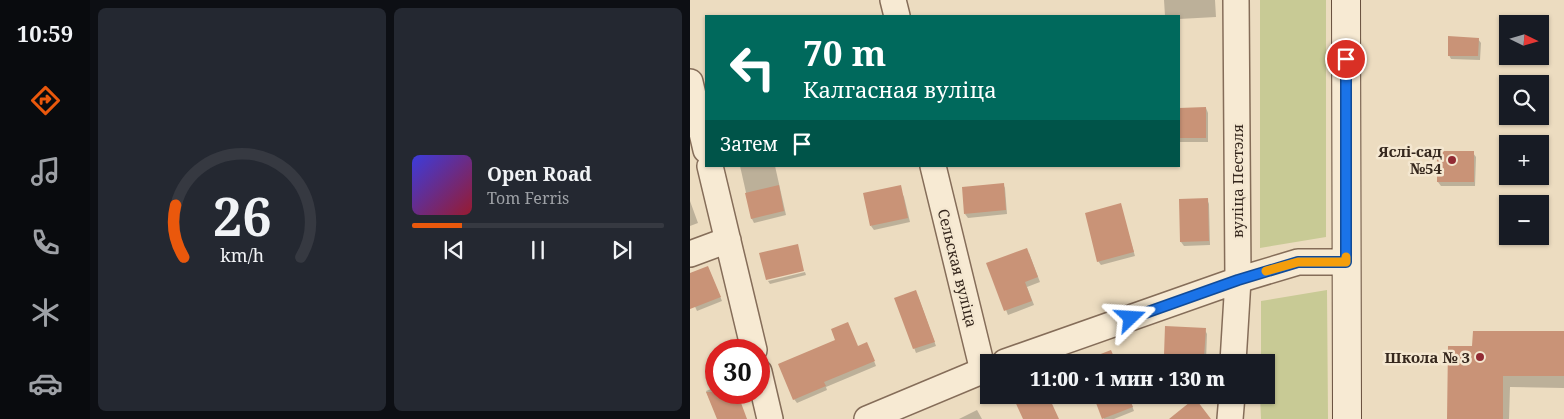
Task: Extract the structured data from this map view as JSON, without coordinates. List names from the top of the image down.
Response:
{
  "streets": {
    "street": ["вуліца Пестэля", "Сельская вуліца"]
  },
  "places": ["Яслі-сад №54", "Школа № 3"],
  "north": "right",
  "page": {
    "tabs": "10:59",
    "map_buttons": ["+", "−"],
    "turn": ["70 m", "Калгасная вуліца"],
    "then": "Затем",
    "song": ["Open Road", "Tom Ferris"],
    "limit": "30",
    "trip": "11:00 · 1 мин · 130 m",
    "gauge": ["26", "km/h"]
  }
}
